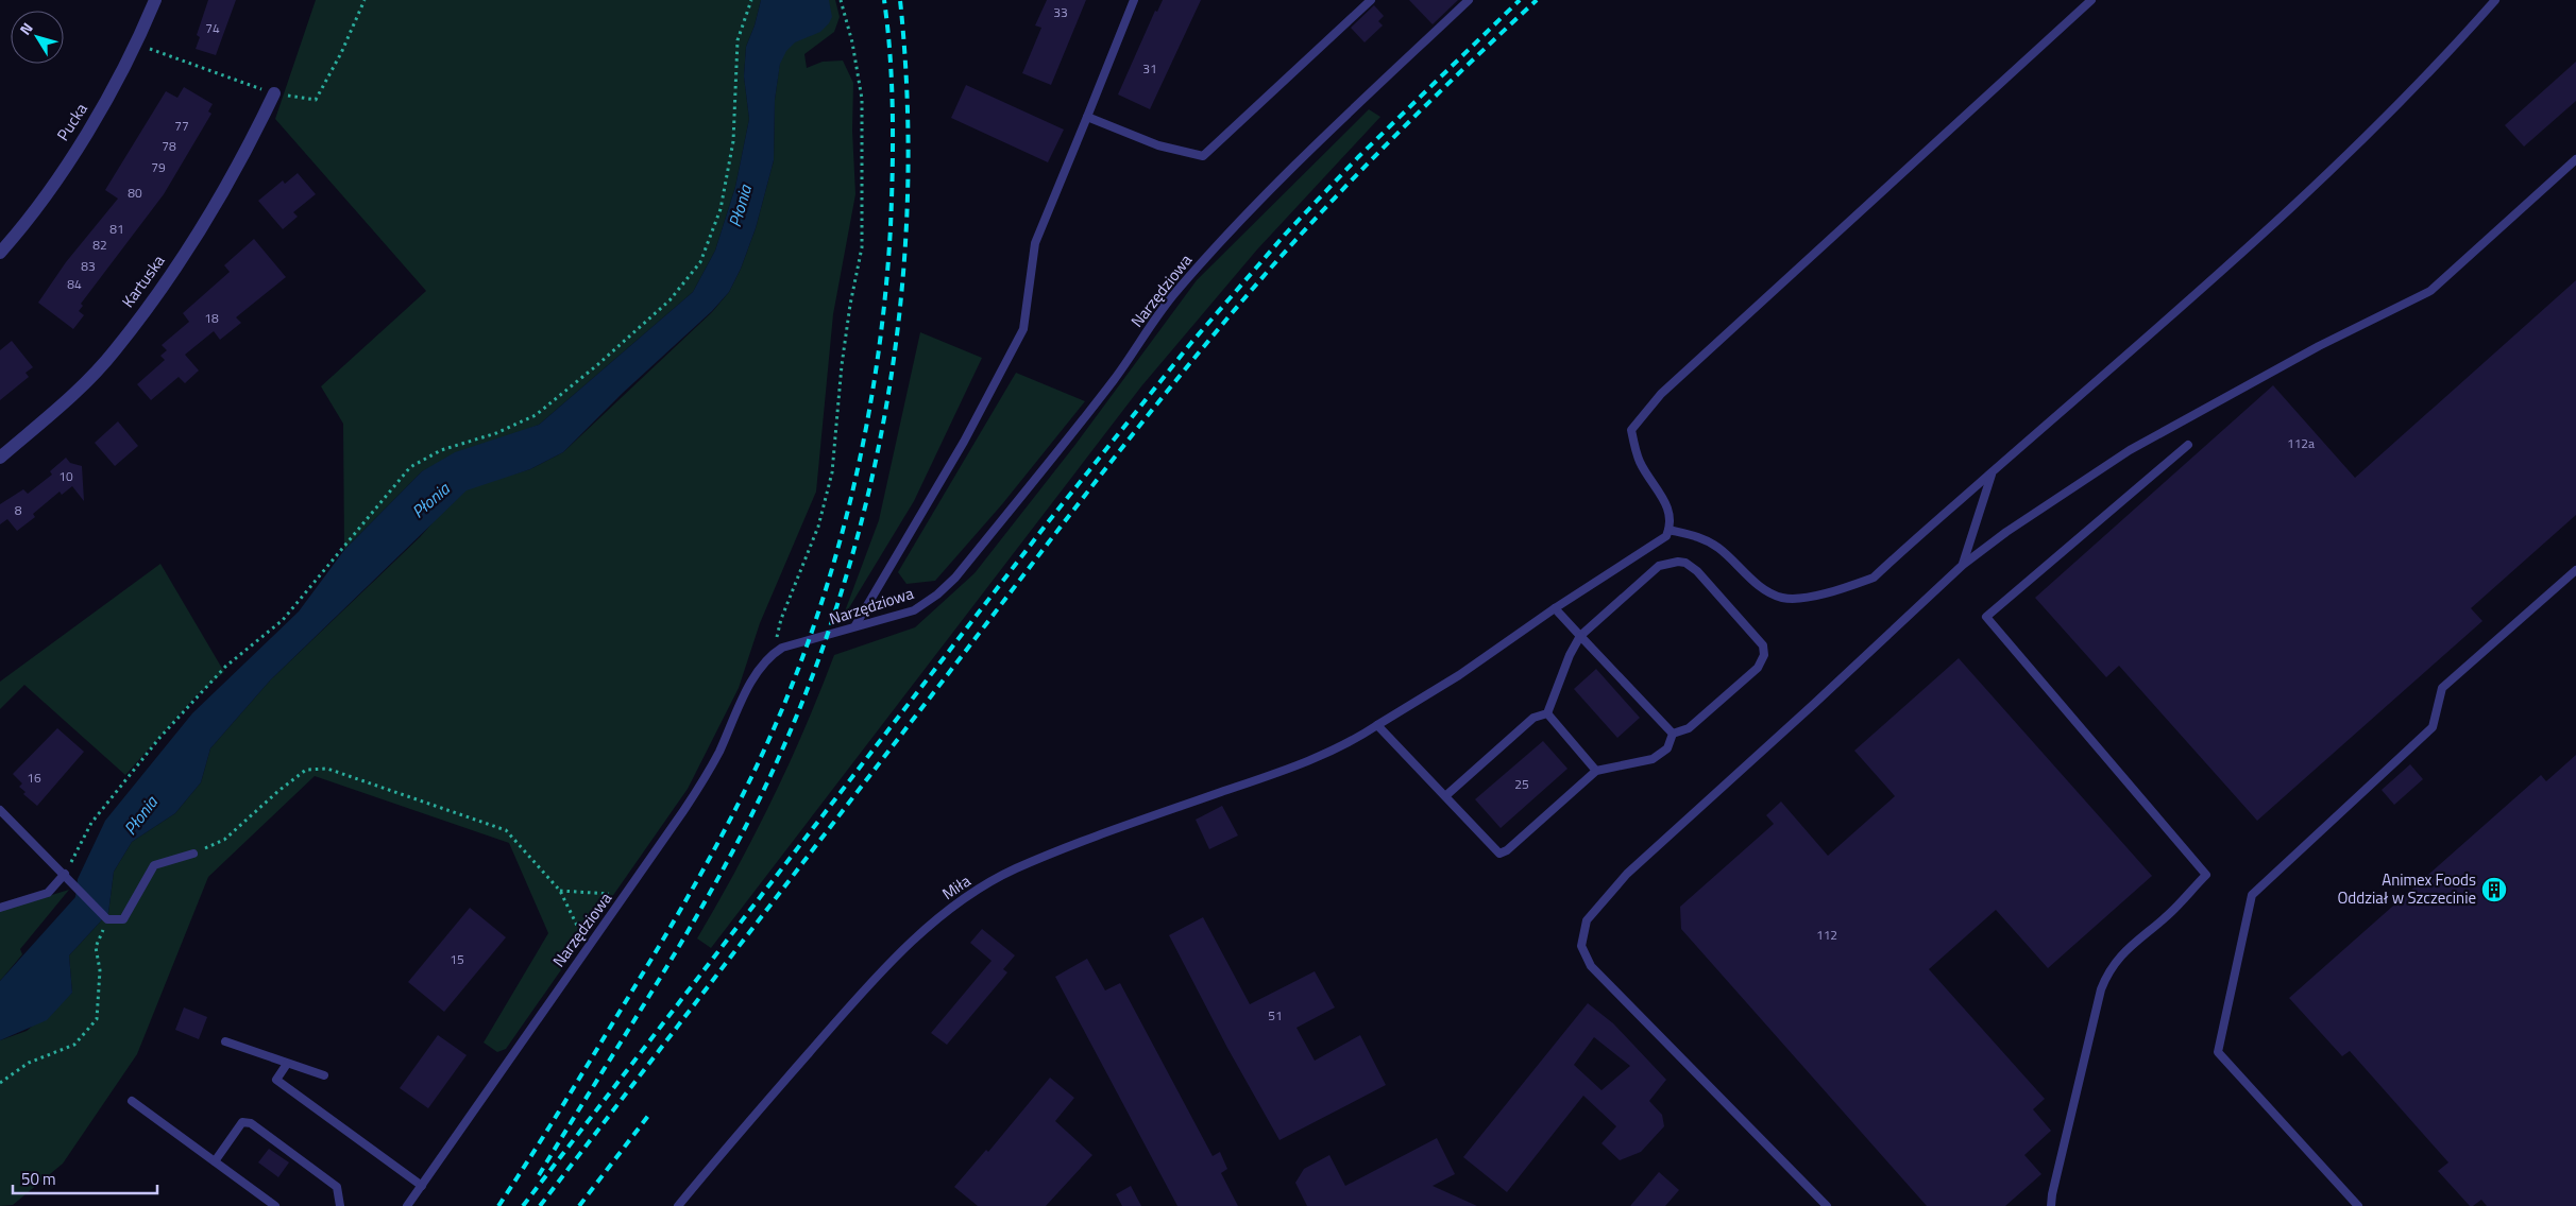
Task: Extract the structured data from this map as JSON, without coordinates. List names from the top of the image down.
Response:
{
  "streets": {
    "street": ["Pucka", "Kartuska"],
    "lane": ["Narzędziowa", "Miła"]
  },
  "water": ["Płonia"],
  "places": {
    "building": ["Animex Foods Oddział w Szczecinie"]
  },
  "house_numbers": [
    "33",
    "74",
    "31",
    "77",
    "78",
    "79",
    "80",
    "81",
    "82",
    "83",
    "84",
    "18",
    "112a",
    "10",
    "8",
    "16",
    "25",
    "112",
    "15",
    "51"
  ],
  "scale_bar": "50 m",
  "north": "top left"
}
